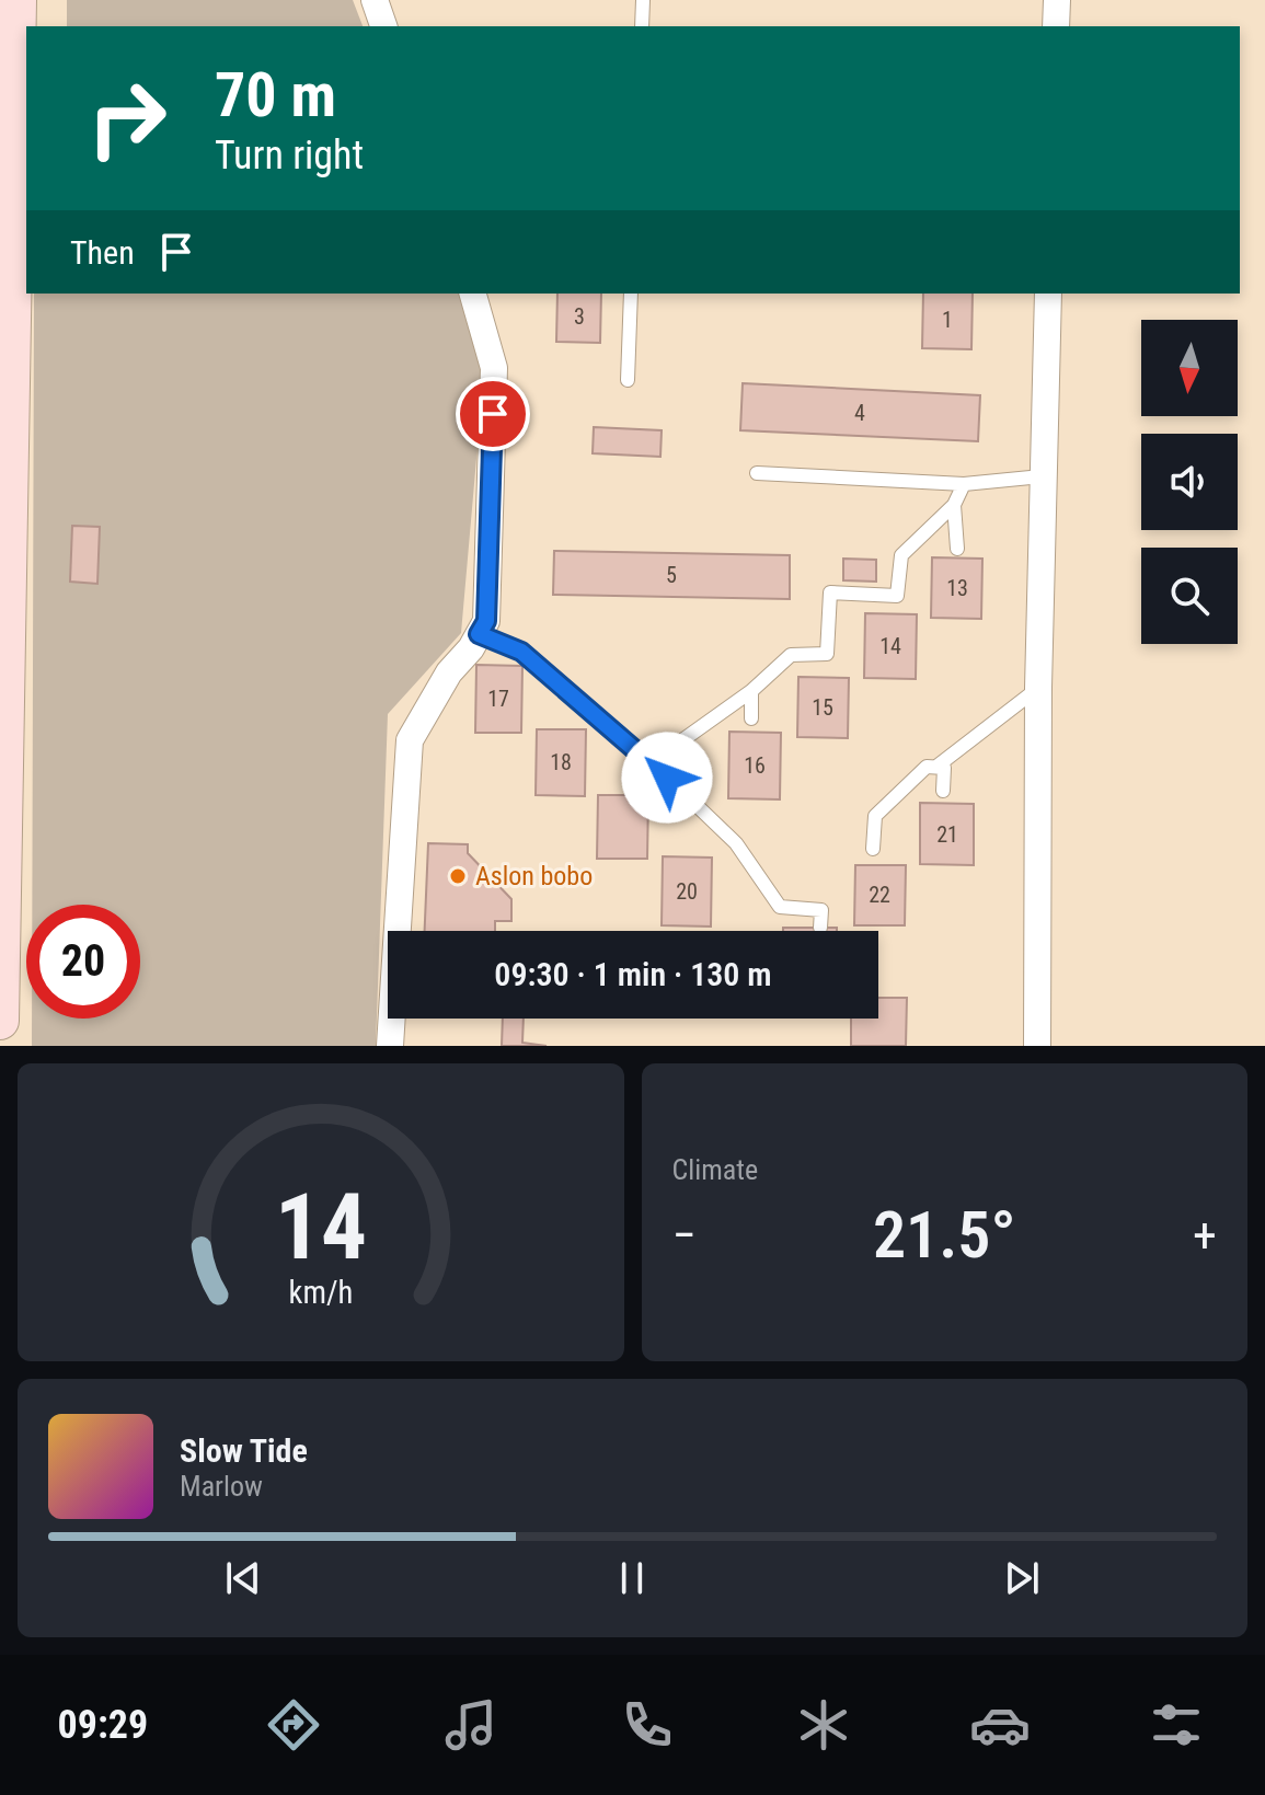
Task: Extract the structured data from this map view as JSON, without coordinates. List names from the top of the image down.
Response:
{
  "places": ["Aslon bobo"],
  "house_numbers": [
    "3",
    "1",
    "4",
    "5",
    "13",
    "14",
    "17",
    "15",
    "18",
    "16",
    "21",
    "20",
    "22"
  ],
  "north": "bottom",
  "page": {
    "turn": ["70 m", "Turn right"],
    "then": "Then",
    "limit": "20",
    "trip": "09:30 · 1 min · 130 m",
    "tile": "Climate",
    "heat": ["−", "21.5°", "+"],
    "song": ["Slow Tide", "Marlow"],
    "tabs": "09:29",
    "gauge": ["14", "km/h"]
  }
}
